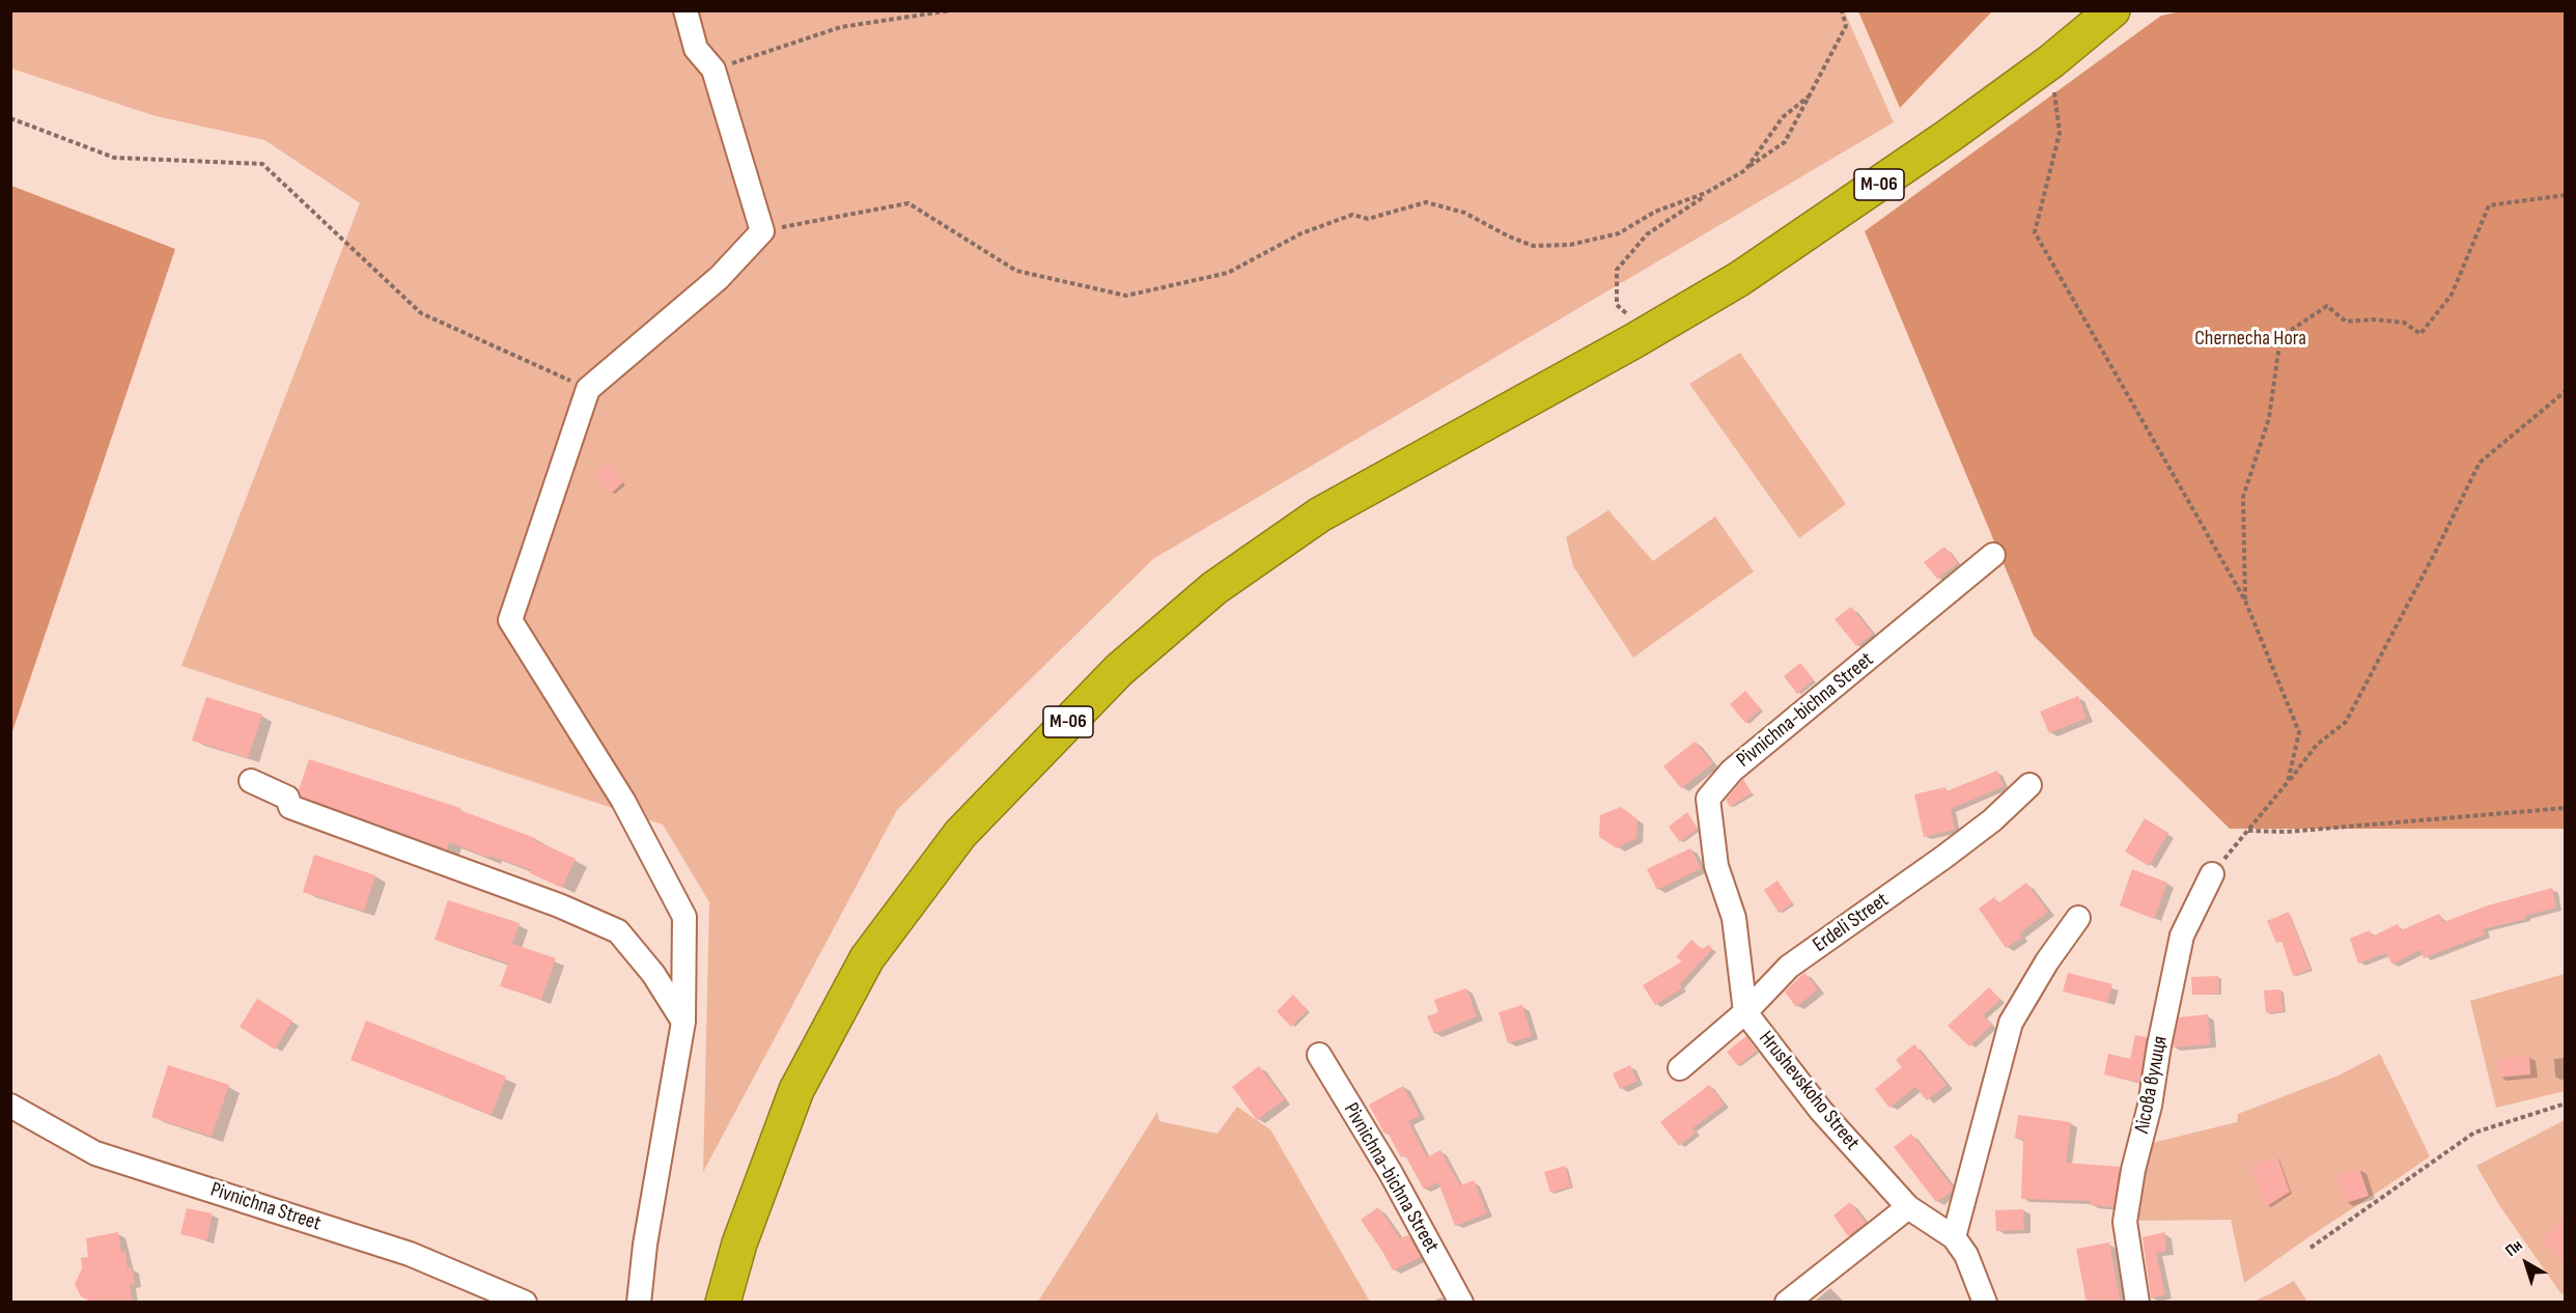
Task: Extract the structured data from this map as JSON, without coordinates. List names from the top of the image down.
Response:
{
  "streets": {
    "highway": ["М-06"],
    "street": [
      "Pivnichna-bichna Street",
      "Erdeli Street",
      "Лісова вулиця",
      "Hrushevskoho Street",
      "Pivnichna Street"
    ]
  },
  "crossings": [
    ["Pivnichna-bichna Street", "Hrushevskoho Street"],
    ["Erdeli Street", "Hrushevskoho Street"]
  ],
  "parks": ["Chernecha Hora"],
  "north": "top left"
}
